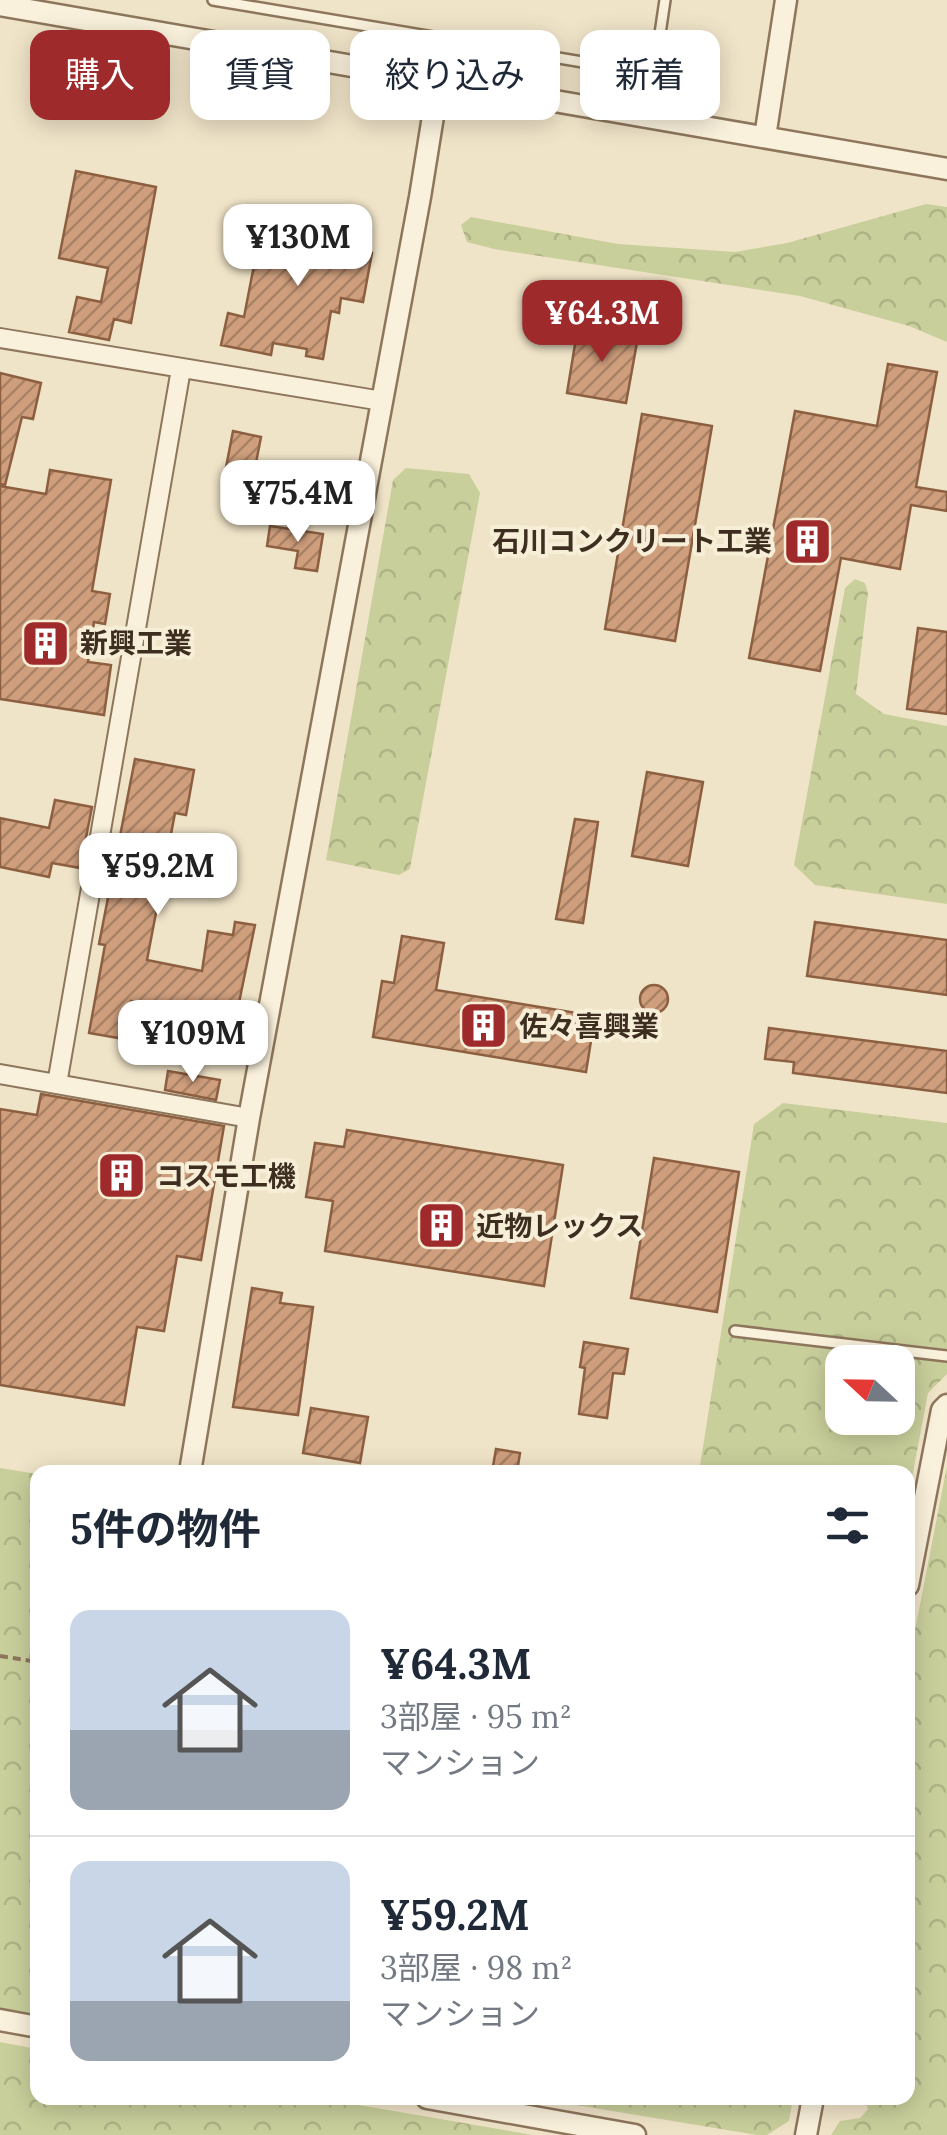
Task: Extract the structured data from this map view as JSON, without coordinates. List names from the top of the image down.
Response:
{
  "places": {
    "building": [
      "石川コンクリート工業",
      "新興工業",
      "佐々喜興業",
      "コスモ工機",
      "近物レックス"
    ]
  },
  "north": "left",
  "page": {
    "chip": [
      "購入",
      "賃貸",
      "絞り込み",
      "新着"
    ],
    "price": [
      "¥130M",
      "¥64.3M",
      "¥75.4M",
      "¥59.2M",
      "¥109M"
    ],
    "heading": "5件の物件",
    "list": [
      {
        "name": "¥64.3M",
        "note": "3部屋 · 95 m² · マンション"
      },
      {
        "name": "¥59.2M",
        "note": "3部屋 · 98 m² · マンション"
      }
    ]
  }
}
